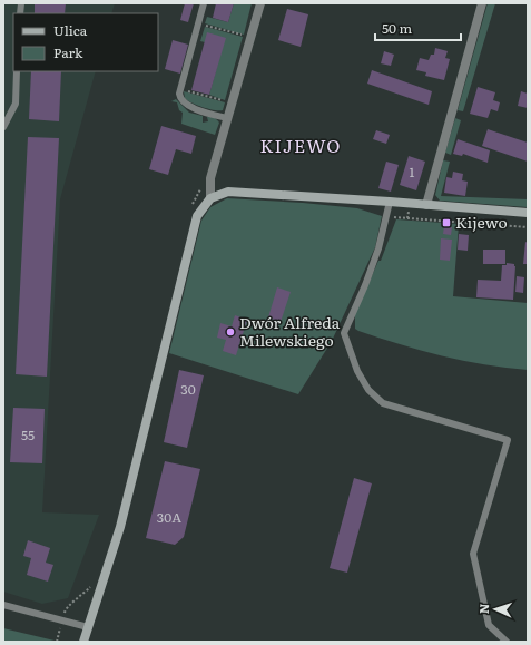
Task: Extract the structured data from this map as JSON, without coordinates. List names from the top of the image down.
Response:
{
  "districts": ["KIJEWO"],
  "places": {
    "transit": ["Kijewo"],
    "other": ["Dwór Alfreda Milewskiego"]
  },
  "house_numbers": [
    "1",
    "30",
    "55",
    "30A"
  ],
  "legend": ["Ulica", "Park"],
  "scale_bar": "50 m",
  "north": "left"
}
